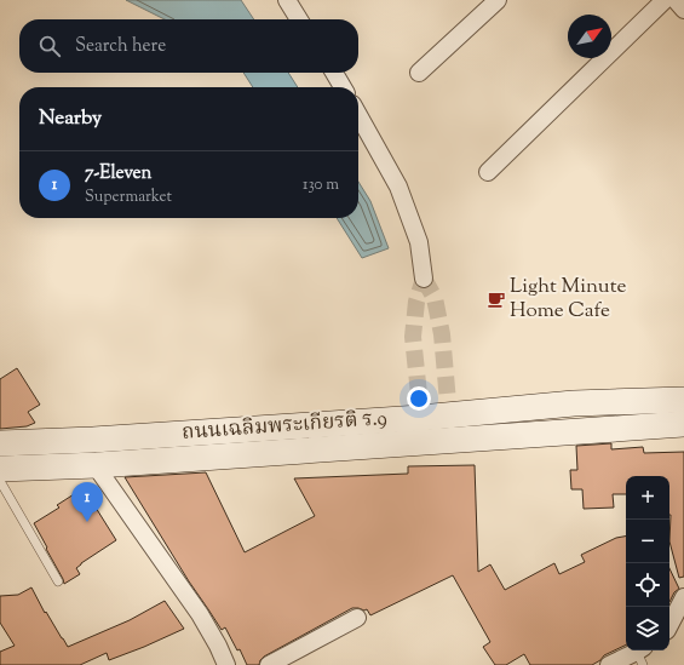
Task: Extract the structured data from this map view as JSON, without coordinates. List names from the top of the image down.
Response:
{
  "streets": {
    "main road": ["ถนนเฉลิมพระเกียรติ ร.9"]
  },
  "places": {
    "cafe": ["Light Minute Home Cafe"]
  },
  "north": "top right",
  "page": {
    "search": "Search here",
    "heading": "Nearby",
    "list": [
      {
        "mark": "1",
        "name": "7-Eleven",
        "note": "Supermarket",
        "value": "130 m"
      }
    ],
    "map_buttons": ["+", "−"],
    "pins": "1"
  }
}
